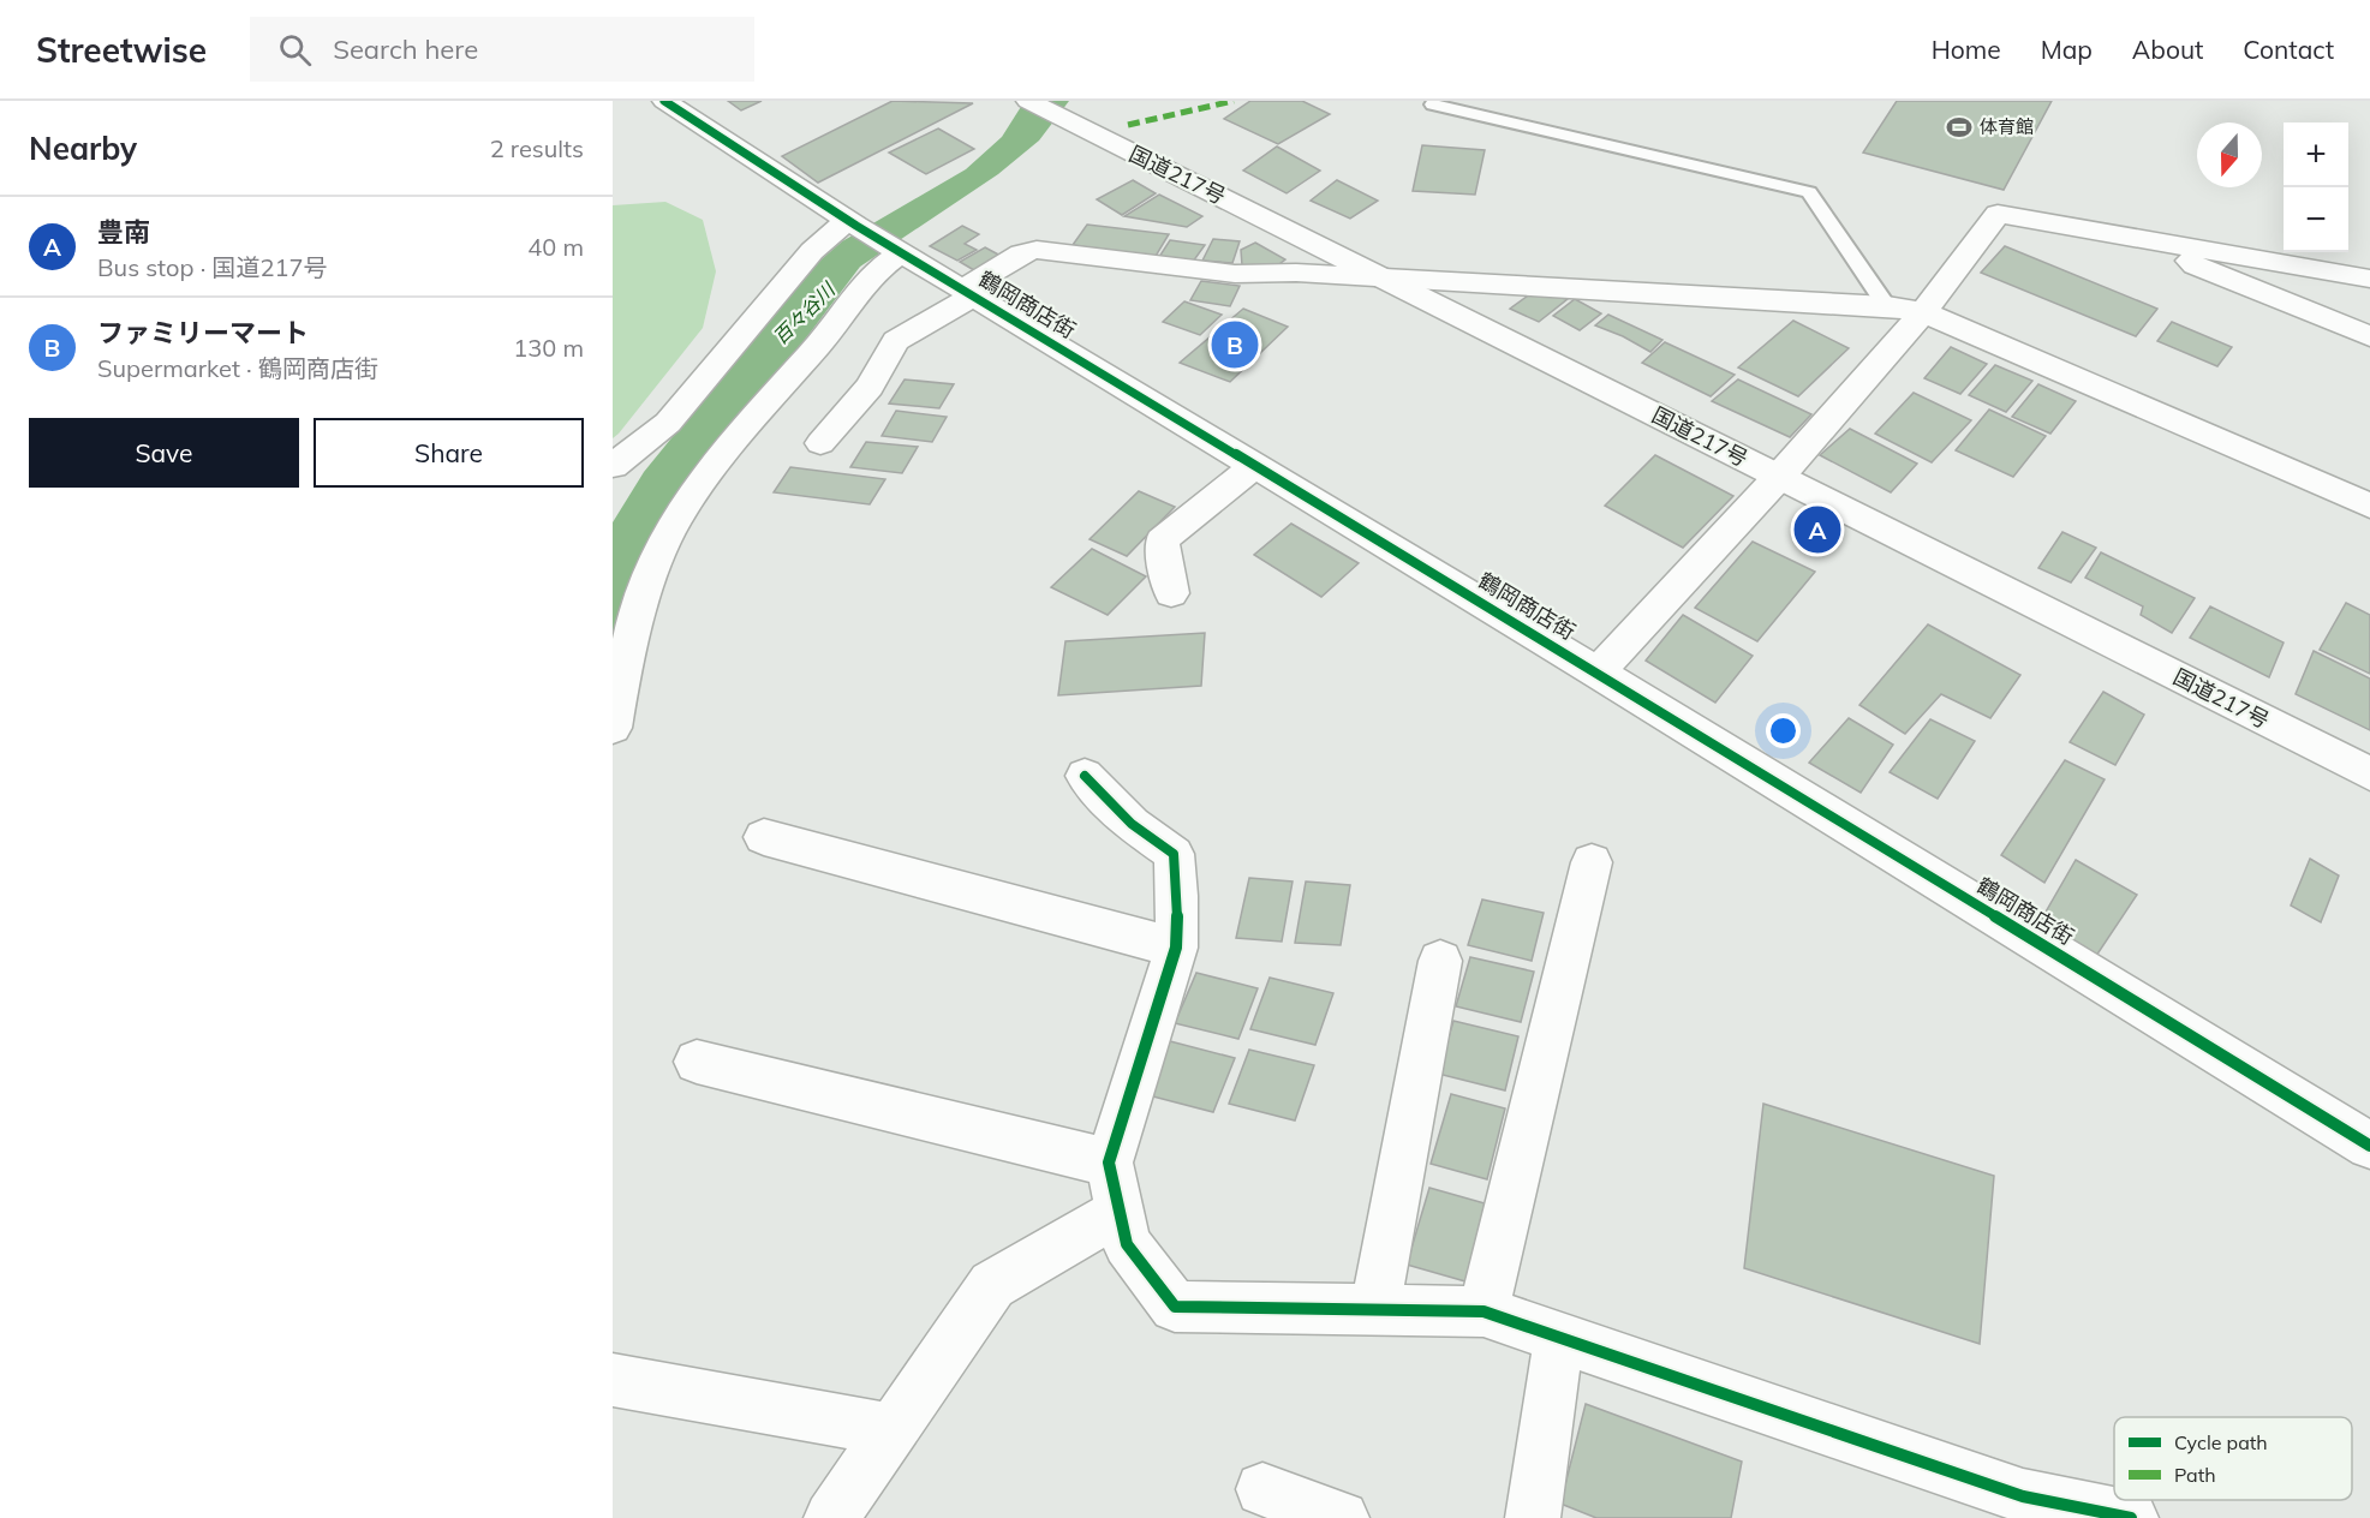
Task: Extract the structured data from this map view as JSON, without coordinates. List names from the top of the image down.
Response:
{
  "streets": {
    "main road": ["国道217号", "鶴岡商店街"]
  },
  "water": ["百々谷川"],
  "places": {
    "sports": ["体育館"]
  },
  "legend": ["Cycle path", "Path"],
  "north": "bottom",
  "page": {
    "header": "Streetwise",
    "search": "Search here",
    "nav": [
      "Home",
      "Map",
      "About",
      "Contact"
    ],
    "heading": ["Nearby", "2 results"],
    "map_buttons": ["+", "−"],
    "list": [
      {
        "mark": "A",
        "name": "豊南",
        "note": "Bus stop · 国道217号",
        "value": "40 m"
      },
      {
        "mark": "B",
        "name": "ファミリーマート",
        "note": "Supermarket · 鶴岡商店街",
        "value": "130 m"
      }
    ],
    "pins": ["B", "A"],
    "buttons": ["Save", "Share"]
  }
}
